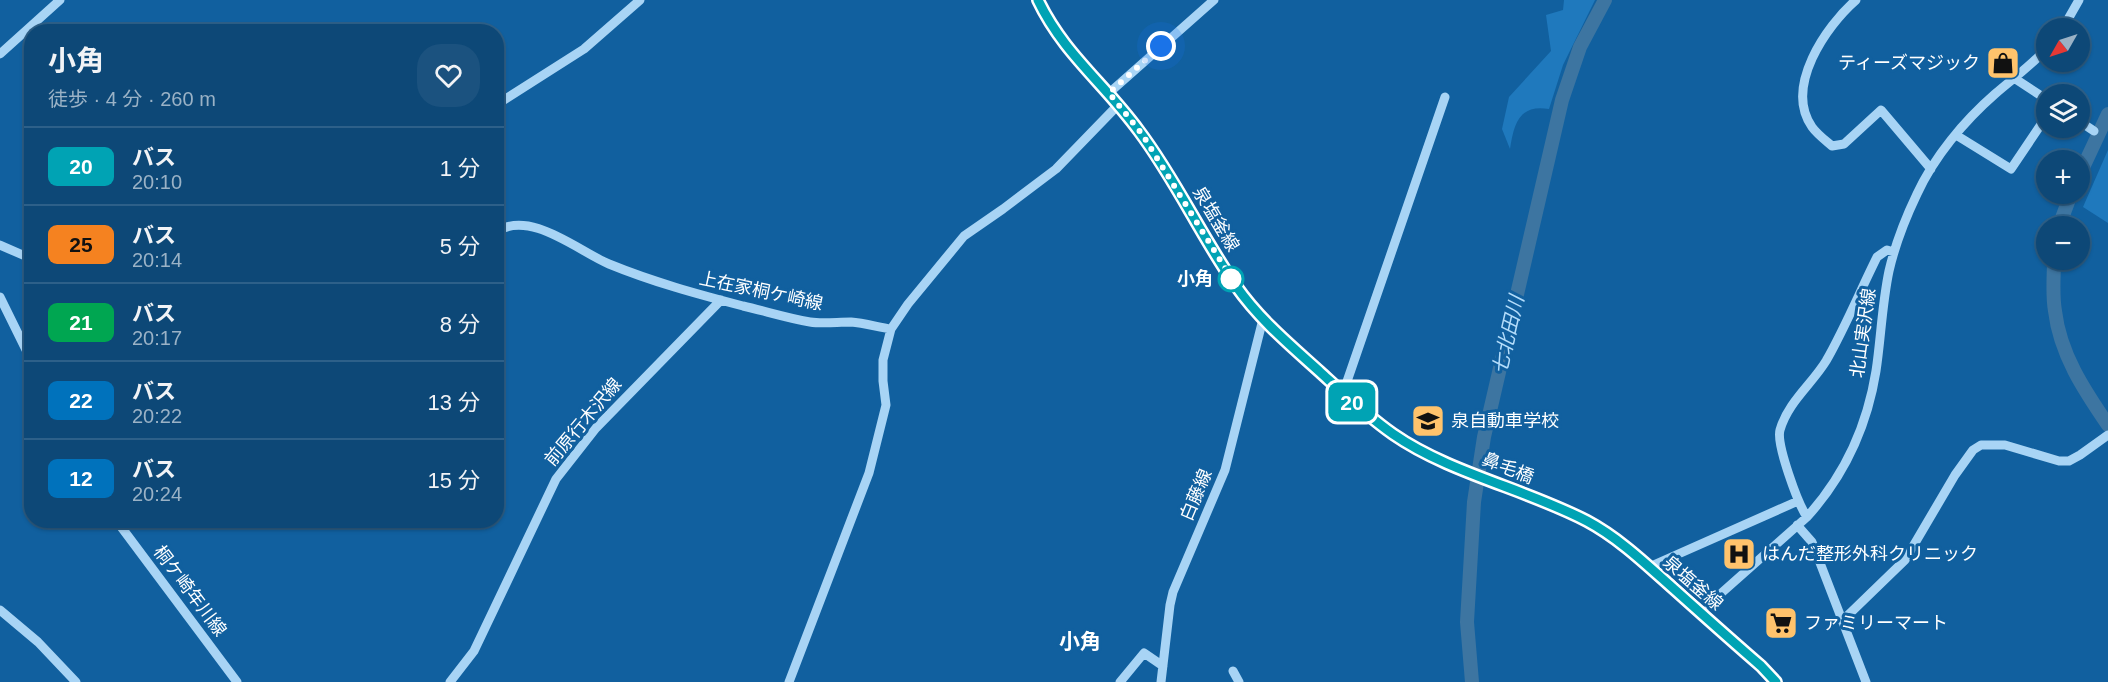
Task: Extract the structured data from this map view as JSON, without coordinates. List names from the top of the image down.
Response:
{
  "streets": {
    "main road": ["泉塩釜線", "鼻毛橋"],
    "street": [
      "上在家桐ケ崎線",
      "北山実沢線",
      "前原行木沢線",
      "白藤線",
      "桐ケ崎年川線"
    ]
  },
  "crossings": [
    ["泉塩釜線", "北山実沢線"],
    ["泉塩釜線", "鼻毛橋"],
    ["泉塩釜線", "白藤線"],
    ["上在家桐ケ崎線", "前原行木沢線"]
  ],
  "districts": ["小角"],
  "water": ["七北田川"],
  "places": {
    "shop": ["ティーズマジック"],
    "other": ["小角"],
    "school or university": ["泉自動車学校"],
    "hospital": ["はんだ整形外科クリニック"],
    "supermarket": ["ファミリーマート"]
  },
  "lines": ["bus line 20"],
  "north": "bottom left",
  "page": {
    "on_map": "20",
    "map_buttons": ["+", "−"],
    "heading": ["小角", "徒歩 · 4 分 · 260 m"],
    "list": [
      {
        "mark": "20",
        "name": "バス",
        "note": "20:10",
        "value": "1 分"
      },
      {
        "mark": "25",
        "name": "バス",
        "note": "20:14",
        "value": "5 分"
      },
      {
        "mark": "21",
        "name": "バス",
        "note": "20:17",
        "value": "8 分"
      },
      {
        "mark": "22",
        "name": "バス",
        "note": "20:22",
        "value": "13 分"
      },
      {
        "mark": "12",
        "name": "バス",
        "note": "20:24",
        "value": "15 分"
      }
    ]
  }
}
